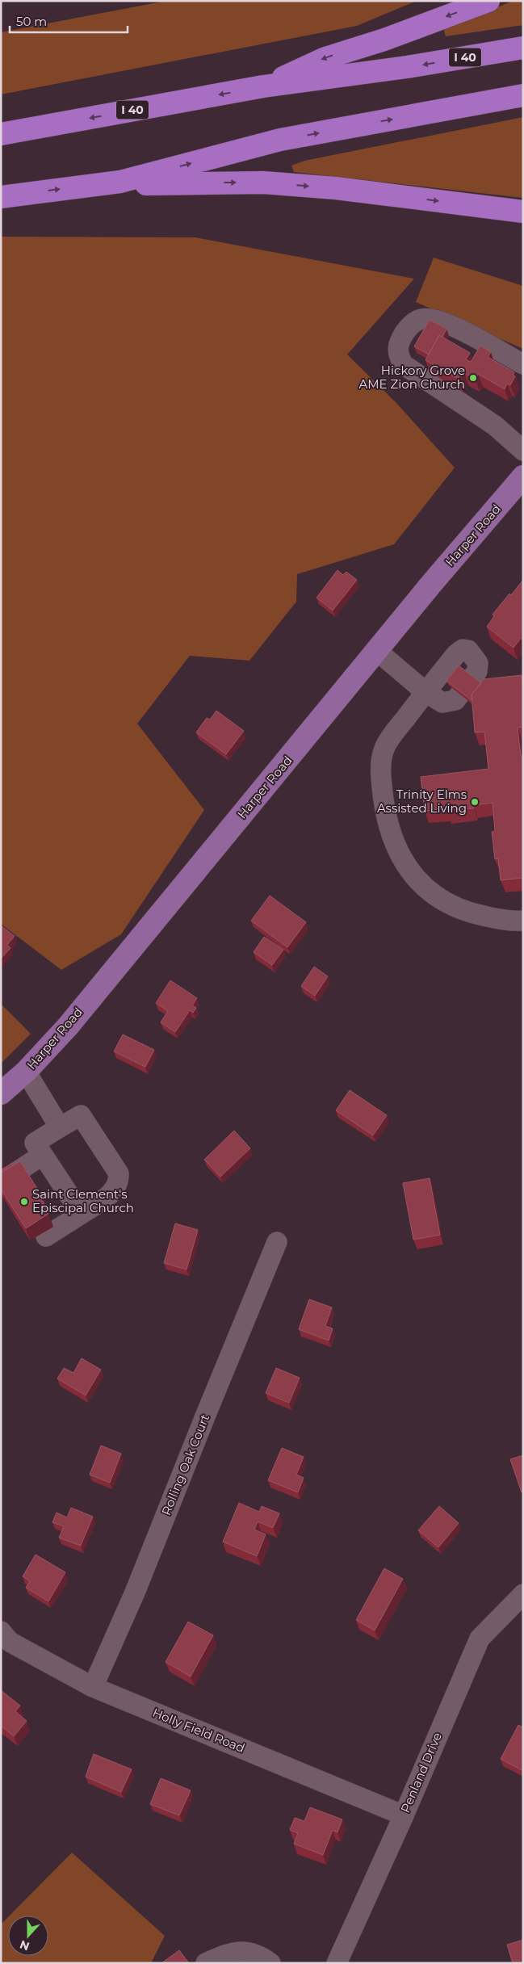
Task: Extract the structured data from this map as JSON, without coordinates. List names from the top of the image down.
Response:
{
  "streets": {
    "highway": ["I 40"],
    "main road": ["Harper Road"],
    "street": ["Rolling Oak Court", "Holly Field Road", "Penland Drive"]
  },
  "crossings": [
    ["Rolling Oak Court", "Holly Field Road"],
    ["Holly Field Road", "Penland Drive"]
  ],
  "places": ["Hickory Grove AME Zion Church", "Trinity Elms Assisted Living", "Saint Clement's Episcipal Church"],
  "scale_bar": "50 m",
  "north": "bottom"
}
